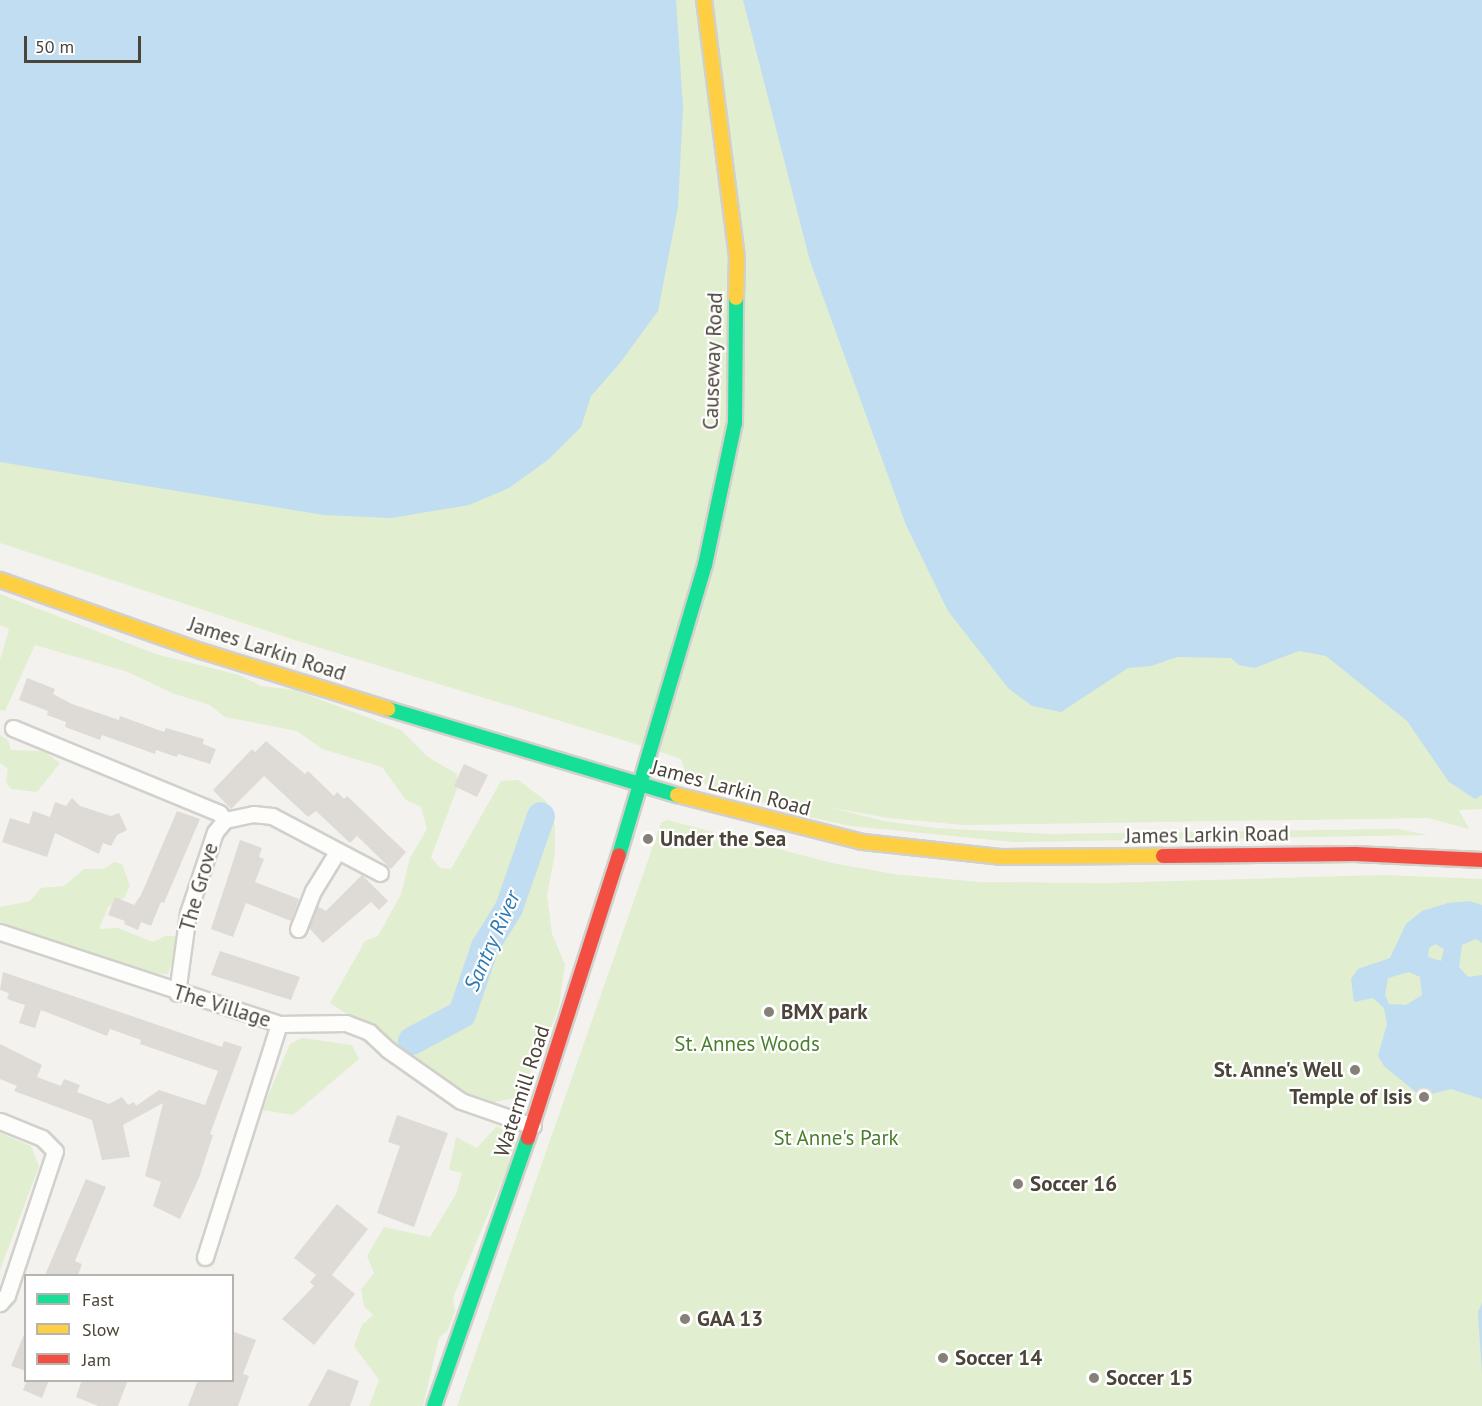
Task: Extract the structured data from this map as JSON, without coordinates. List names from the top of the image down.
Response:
{
  "streets": {
    "main road": ["Causeway Road", "James Larkin Road", "Watermill Road"],
    "street": ["The Grove", "The Village"]
  },
  "crossings": [
    ["Causeway Road", "James Larkin Road"],
    ["Causeway Road", "Watermill Road"],
    ["James Larkin Road", "Watermill Road"],
    ["The Grove", "The Village"],
    ["The Village", "Watermill Road"]
  ],
  "water": ["Santry River"],
  "parks": ["St. Annes Woods", "St Anne's Park"],
  "places": [
    "Under the Sea",
    "BMX park",
    "St. Anne's Well",
    "Temple of Isis",
    "Soccer 16",
    "GAA 13",
    "Soccer 14",
    "Soccer 15"
  ],
  "legend": ["Fast", "Slow", "Jam"],
  "scale_bar": "50 m"
}
